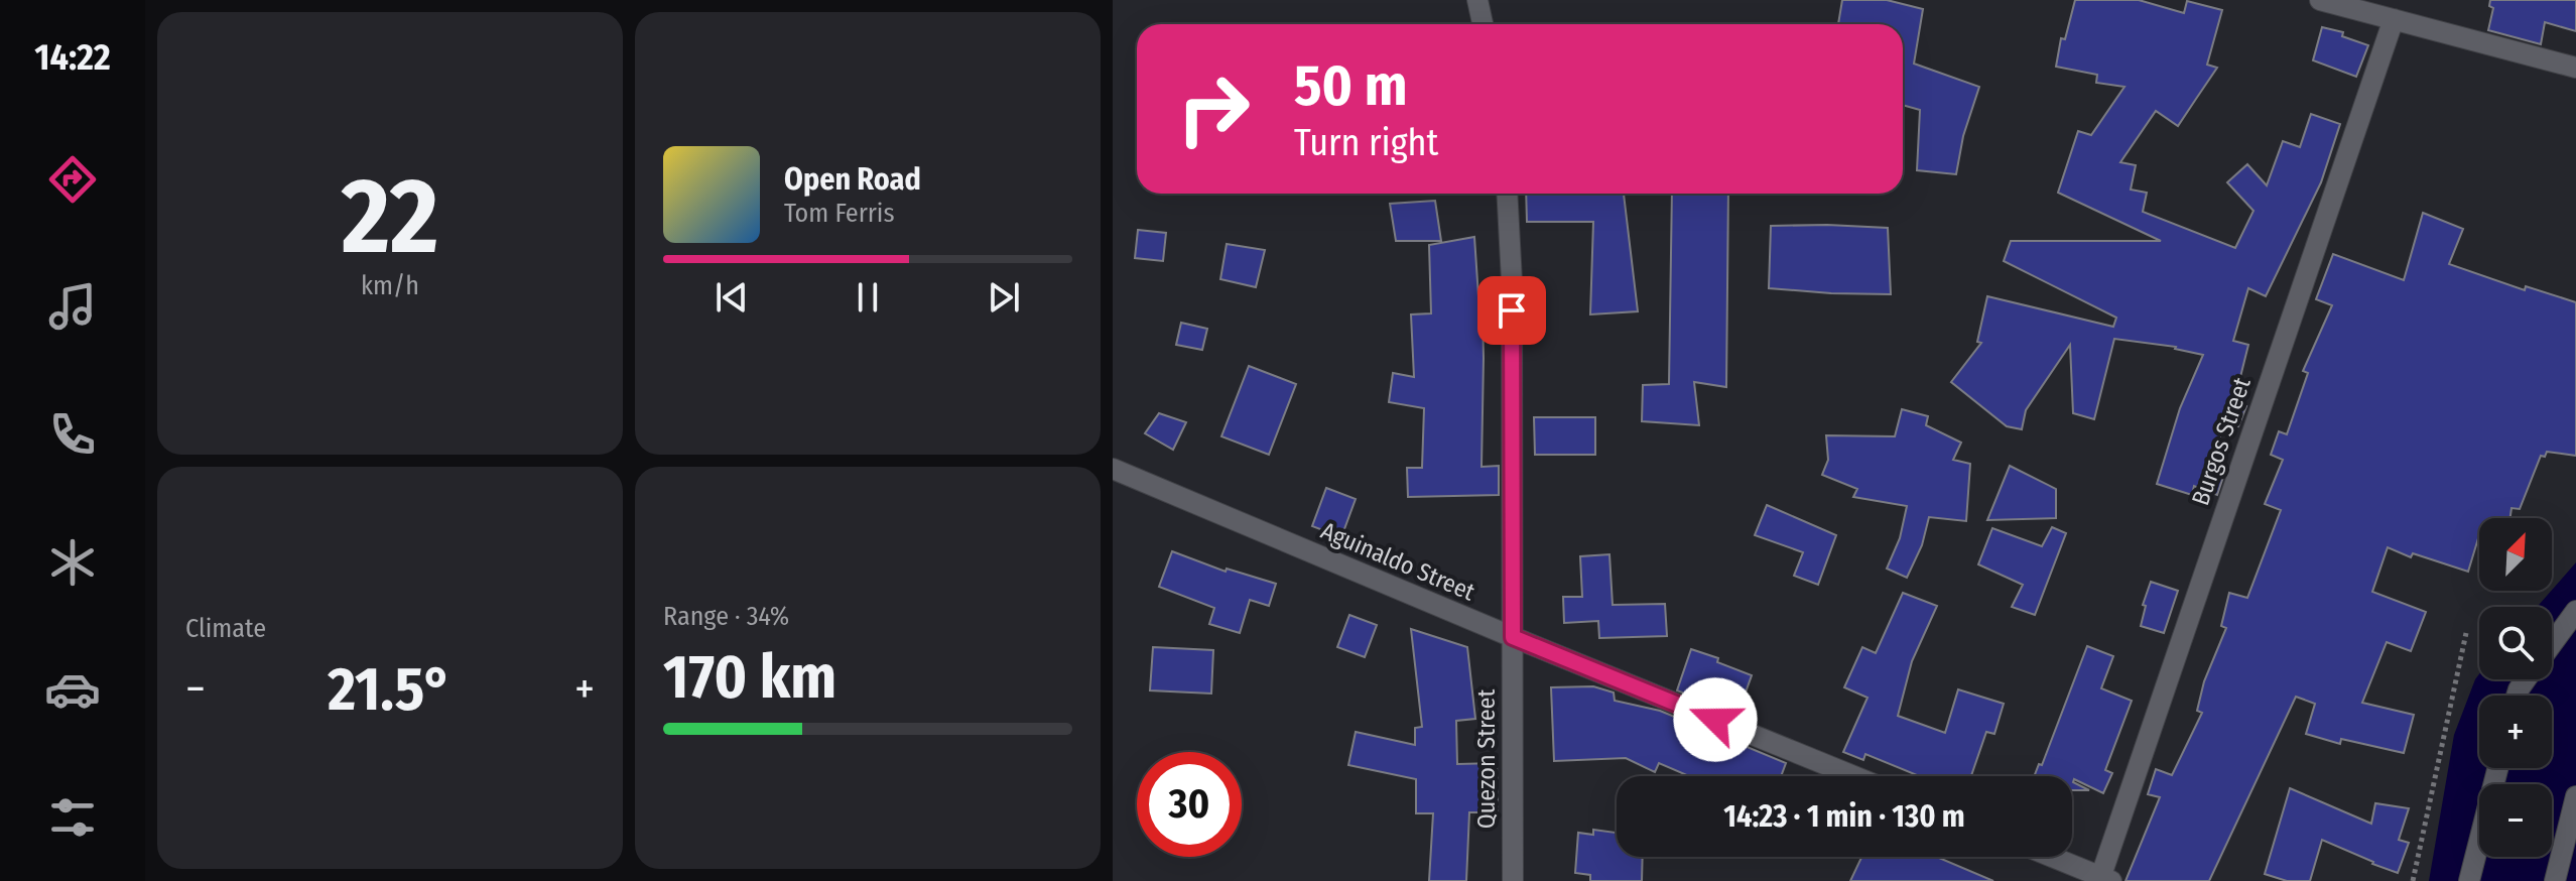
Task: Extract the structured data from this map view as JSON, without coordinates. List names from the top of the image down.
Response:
{
  "streets": {
    "street": ["Burgos Street", "Aguinaldo Street", "Quezon Street"]
  },
  "crossings": [
    ["Aguinaldo Street", "Quezon Street"]
  ],
  "north": "top right",
  "page": {
    "tabs": "14:22",
    "tile": [
      ["22", "km/h"],
      "Climate",
      ["Range · 34%", "170 km"]
    ],
    "turn": ["50 m", "Turn right"],
    "song": ["Open Road", "Tom Ferris"],
    "map_buttons": ["+", "−"],
    "heat": ["−", "21.5°", "+"],
    "limit": "30",
    "trip": "14:23 · 1 min · 130 m"
  }
}
